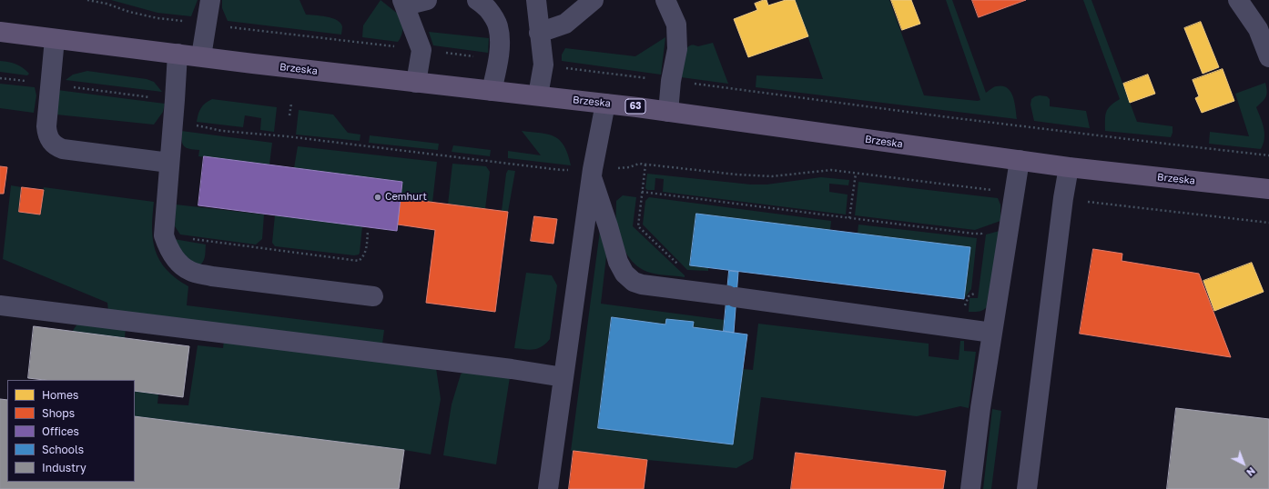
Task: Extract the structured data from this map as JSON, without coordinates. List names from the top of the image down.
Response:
{
  "streets": {
    "main road": ["Brzeska", "63"]
  },
  "places": ["Cemhurt"],
  "legend": [
    "Homes",
    "Shops",
    "Offices",
    "Schools",
    "Industry"
  ],
  "north": "bottom right"
}
